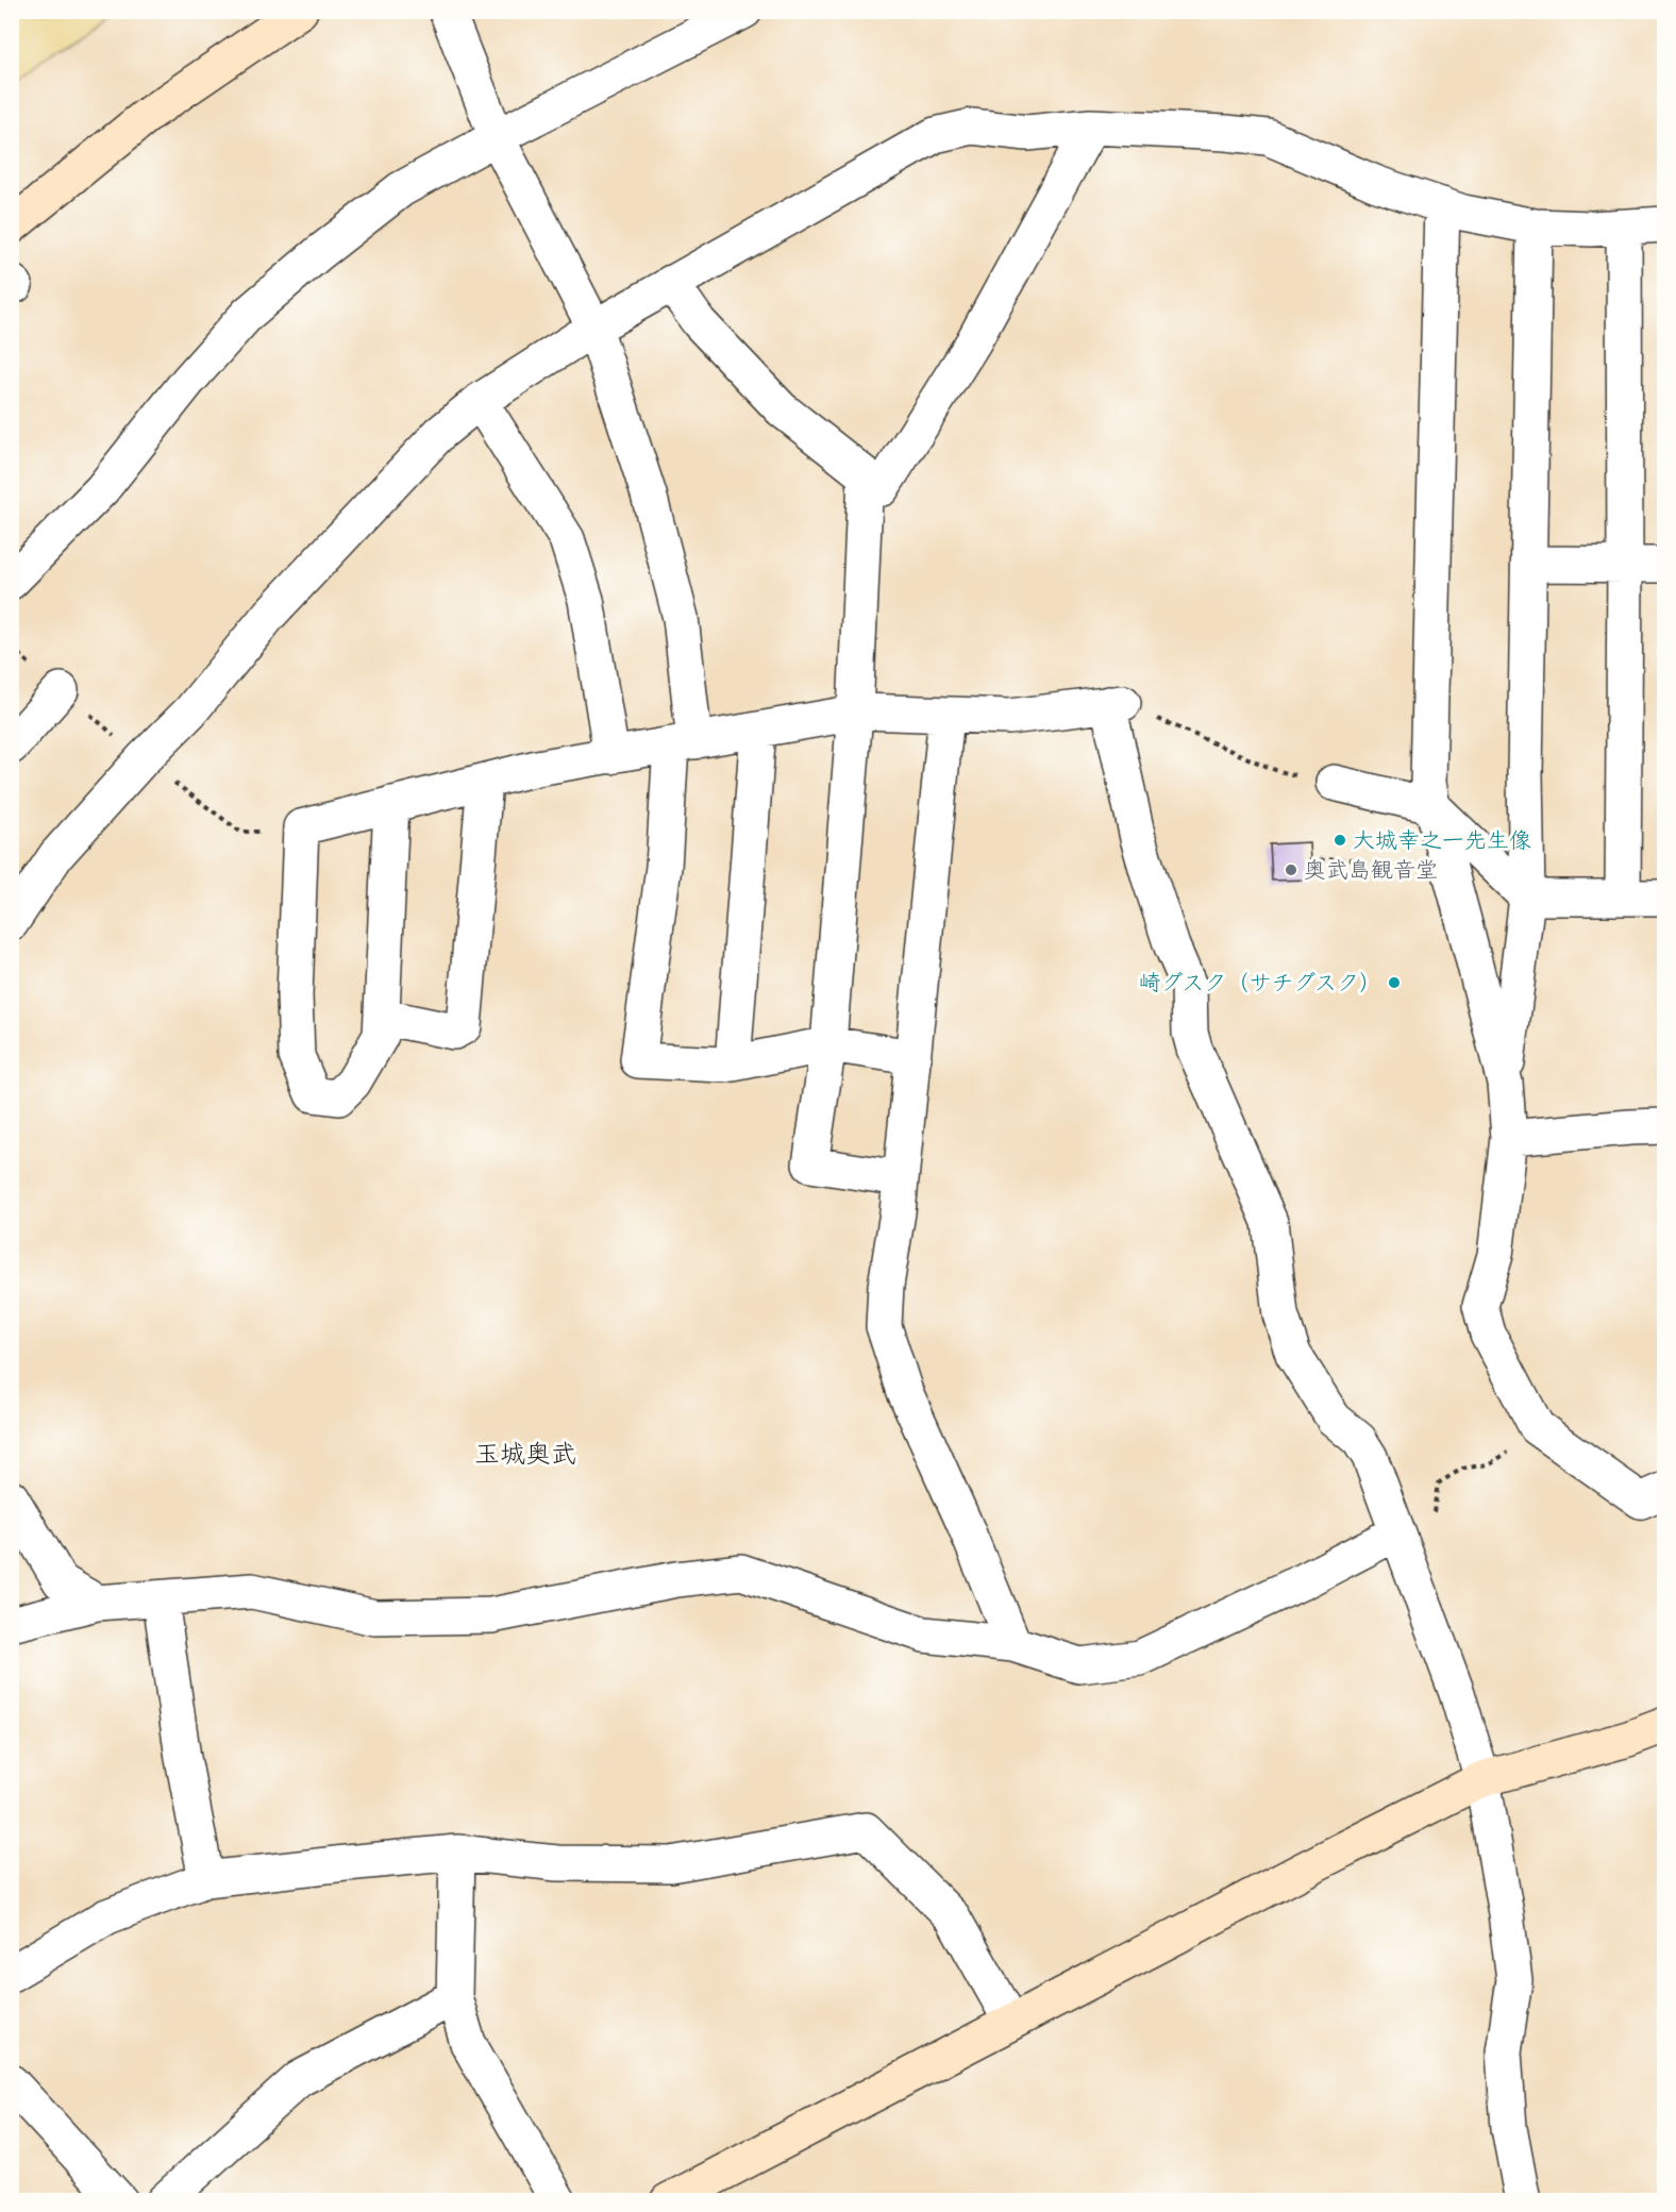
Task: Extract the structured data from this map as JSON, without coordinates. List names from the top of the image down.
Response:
{
  "districts": ["玉城奥武"],
  "places": ["大城幸之一先生像", "奥武島観音堂", "崎グスク（サチグスク）"]
}
